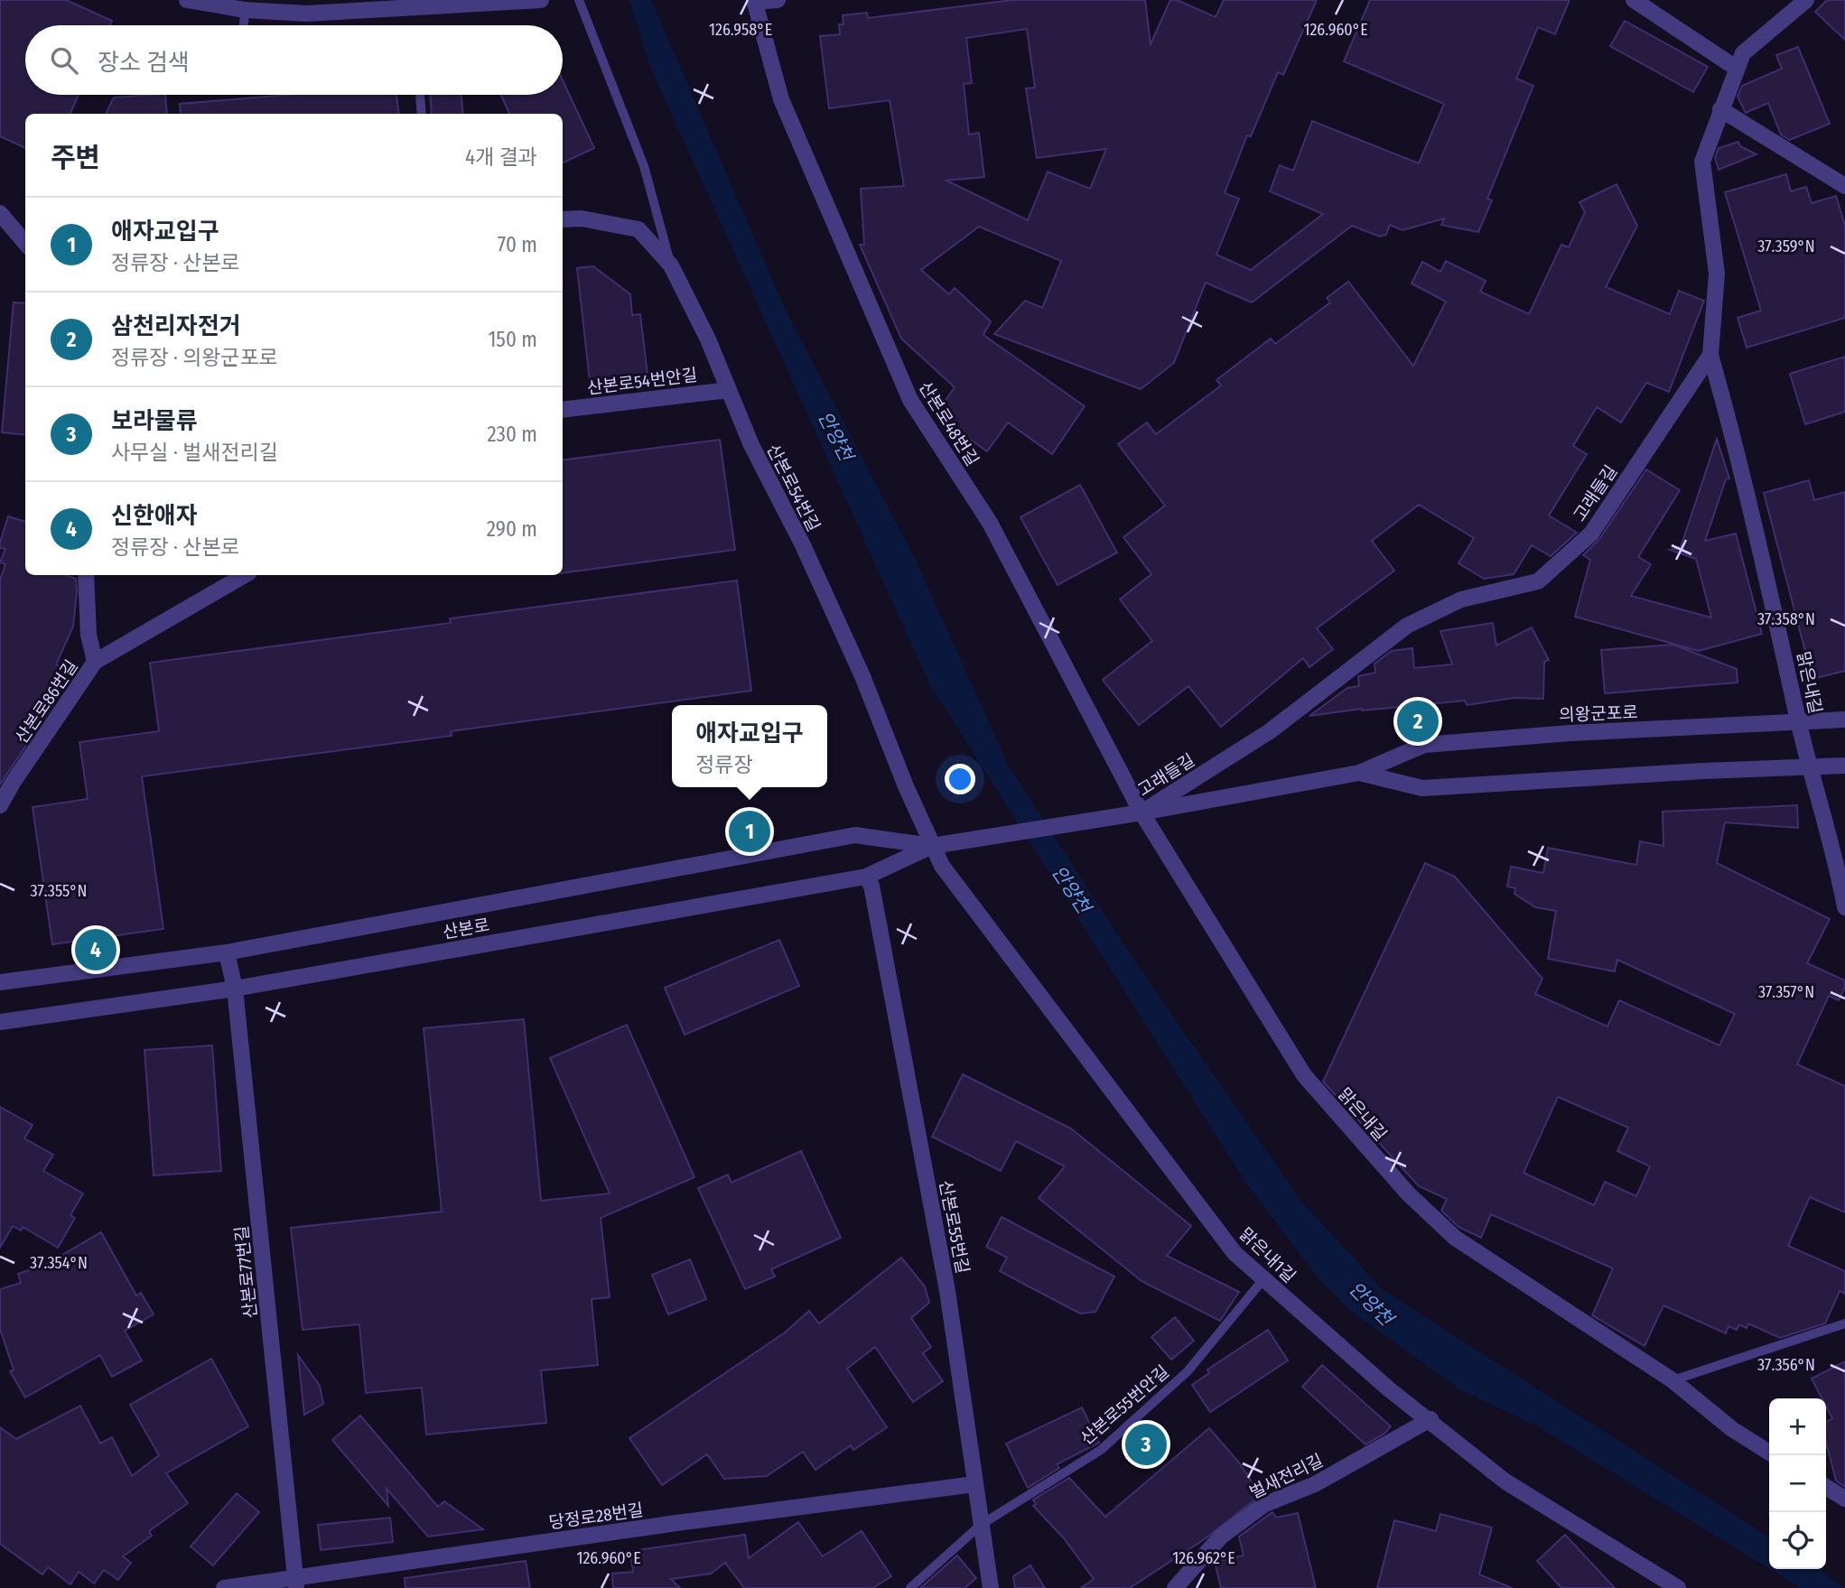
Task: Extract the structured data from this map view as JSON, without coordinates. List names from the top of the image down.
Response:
{
  "streets": {
    "street": [
      "산본로54번안길",
      "산본로48번길",
      "산본로54번길",
      "고래들길",
      "맑은내길",
      "산본로86번길",
      "의왕군포로",
      "산본로",
      "산본로55번길",
      "맑은내1길",
      "산본로77번길",
      "벌새전리길",
      "당정로28번길"
    ],
    "lane": ["산본로55번안길"]
  },
  "crossings": [
    ["산본로54번안길", "산본로54번길"],
    ["산본로48번길", "고래들길"],
    ["산본로48번길", "맑은내길"],
    ["산본로48번길", "의왕군포로"],
    ["산본로54번길", "산본로"],
    ["산본로54번길", "맑은내1길"],
    ["고래들길", "맑은내길"],
    ["고래들길", "의왕군포로"],
    ["맑은내길", "의왕군포로"],
    ["의왕군포로", "산본로"],
    ["산본로", "산본로55번길"],
    ["산본로", "맑은내1길"],
    ["산본로", "산본로77번길"],
    ["산본로55번길", "산본로55번안길"],
    ["산본로55번길", "당정로28번길"],
    ["맑은내1길", "산본로55번안길"],
    ["맑은내1길", "벌새전리길"],
    ["산본로77번길", "당정로28번길"]
  ],
  "water": ["안양천"],
  "page": {
    "search": "장소 검색",
    "heading": ["주변", "4개 결과"],
    "list": [
      {
        "mark": "1",
        "name": "애자교입구",
        "note": "정류장 · 산본로",
        "value": "70 m"
      },
      {
        "mark": "2",
        "name": "삼천리자전거",
        "note": "정류장 · 의왕군포로",
        "value": "150 m"
      },
      {
        "mark": "3",
        "name": "보라물류",
        "note": "사무실 · 벌새전리길",
        "value": "230 m"
      },
      {
        "mark": "4",
        "name": "신한애자",
        "note": "정류장 · 산본로",
        "value": "290 m"
      }
    ],
    "pins": [
      "2",
      "1",
      "4",
      "3"
    ],
    "popup": ["애자교입구", "정류장"],
    "map_buttons": ["+", "−"]
  },
  "coordinates": [
    "126.958°E",
    "126.960°E",
    "37.359°N",
    "37.358°N",
    "37.355°N",
    "37.357°N",
    "37.354°N",
    "37.356°N",
    "126.962°E"
  ]
}
